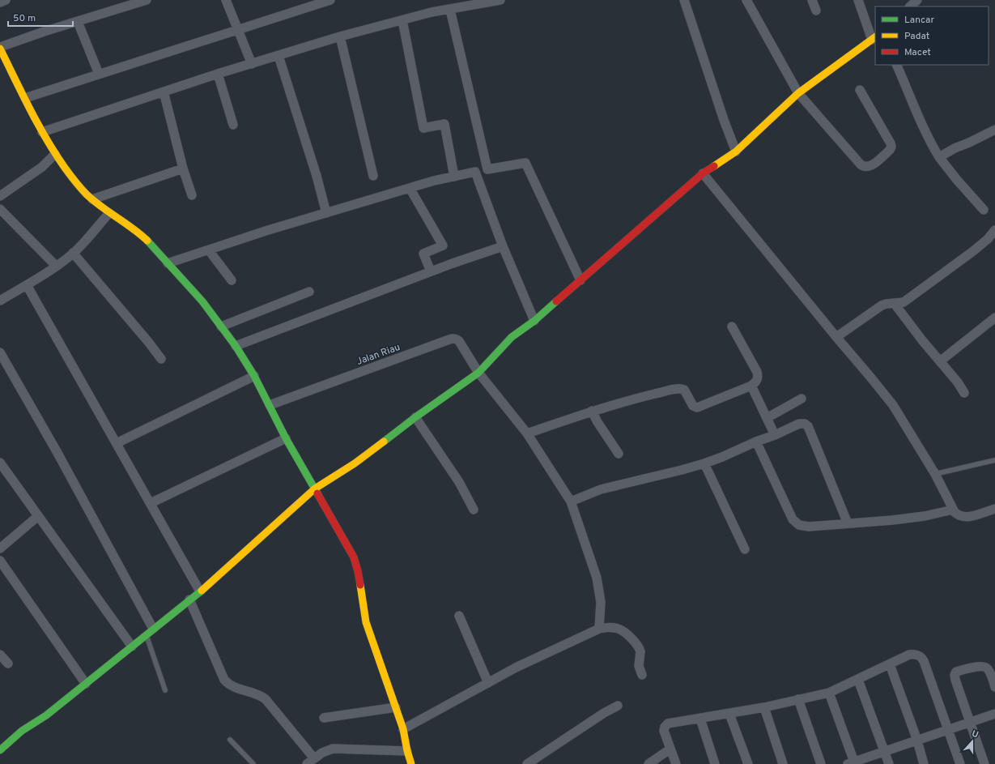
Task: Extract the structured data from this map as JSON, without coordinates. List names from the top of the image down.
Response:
{
  "streets": {
    "street": ["Jalan Riau"]
  },
  "legend": ["Lancar", "Padat", "Macet"],
  "scale_bar": "50 m",
  "north": "top"
}
